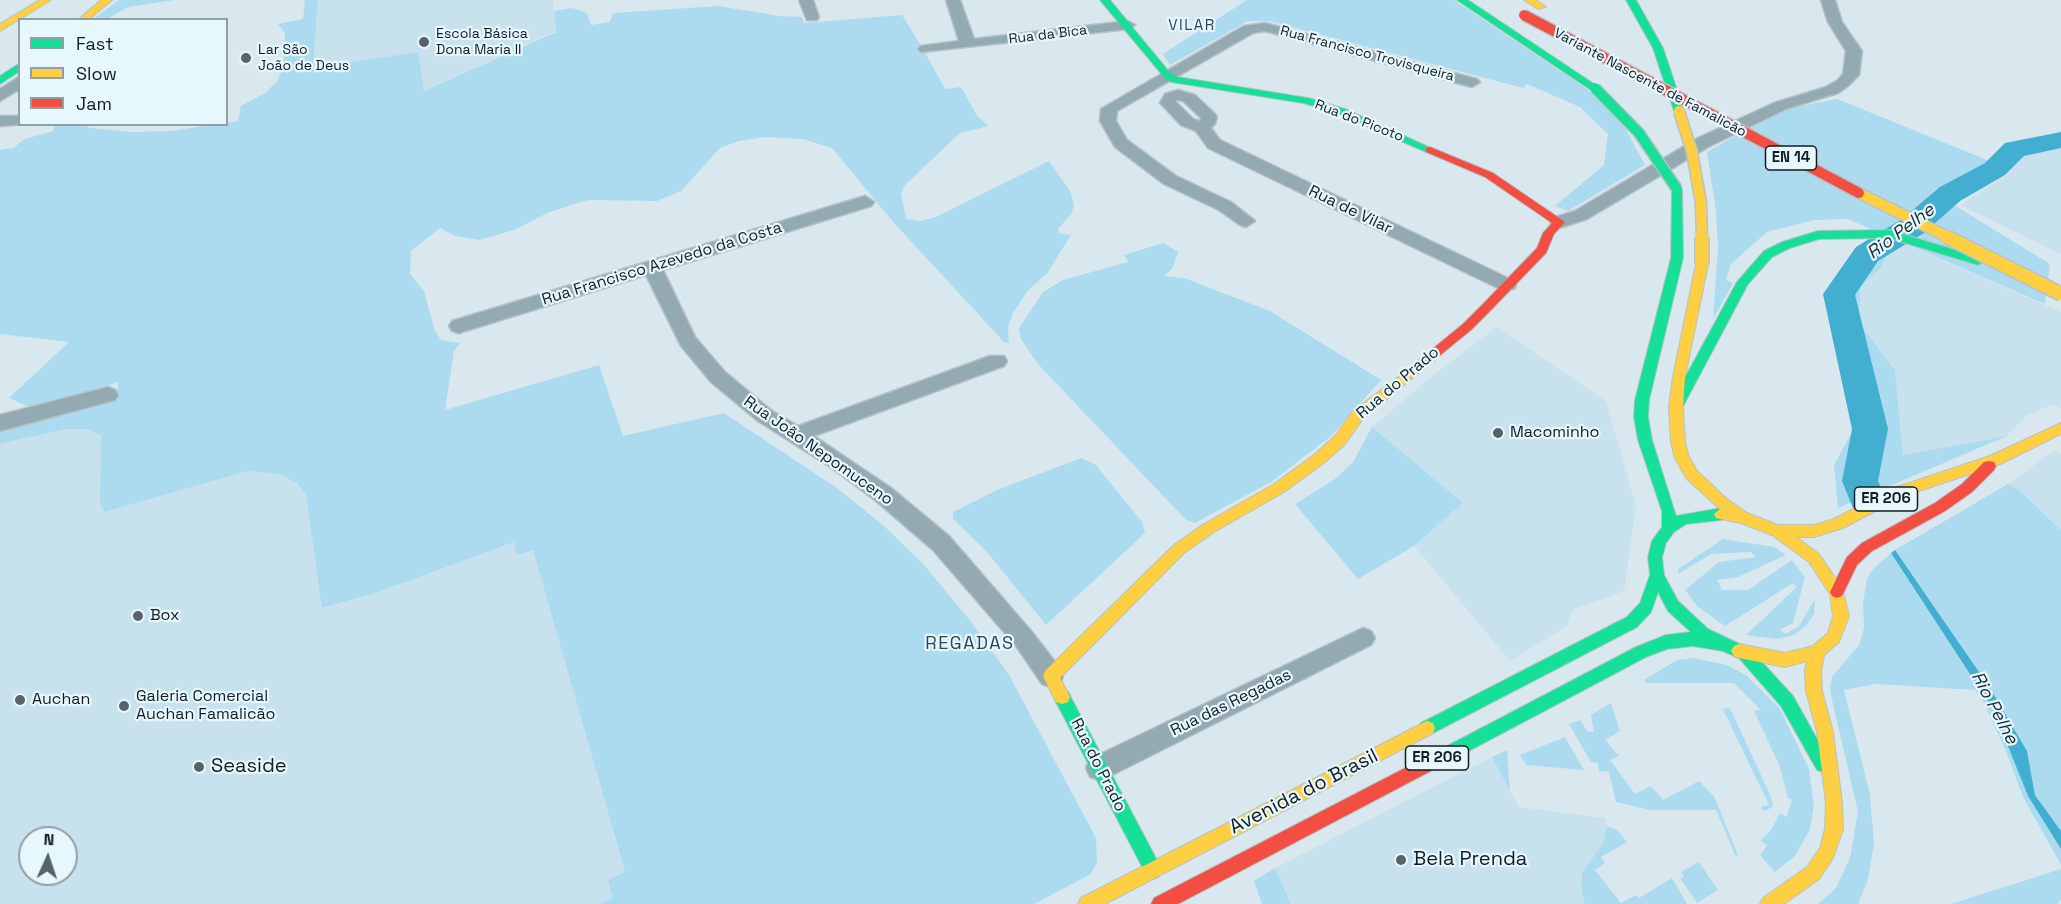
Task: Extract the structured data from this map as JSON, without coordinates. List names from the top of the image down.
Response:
{
  "streets": {
    "main road": [
      "Variante Nascente de Famalicão",
      "Rua do Picoto",
      "EN 14",
      "Rua do Prado",
      "ER 206",
      "Avenida do Brasil"
    ],
    "street": [
      "Rua da Bica",
      "Rua Francisco Trovisqueira",
      "Rua de Vilar",
      "Rua Francisco Azevedo da Costa",
      "Rua João Nepomuceno",
      "Rua das Regadas"
    ]
  },
  "crossings": [
    ["Rua Francisco Trovisqueira", "Rua do Picoto"],
    ["Rua do Picoto", "Rua do Prado"],
    ["Rua de Vilar", "Rua do Prado"],
    ["Rua Francisco Azevedo da Costa", "Rua João Nepomuceno"],
    ["Rua do Prado", "Rua João Nepomuceno"],
    ["Rua do Prado", "Rua das Regadas"],
    ["Rua do Prado", "Avenida do Brasil"],
    ["ER 206", "Avenida do Brasil"]
  ],
  "districts": ["VILAR", "REGADAS"],
  "water": ["Rio Pelhe"],
  "places": [
    "Escola Básica Dona Maria II",
    "Lar São João de Deus",
    "Macominho",
    "Box",
    "Auchan",
    "Galeria Comercial Auchan Famalicão",
    "Seaside",
    "Bela Prenda"
  ],
  "legend": ["Fast", "Slow", "Jam"],
  "north": "top"
}
